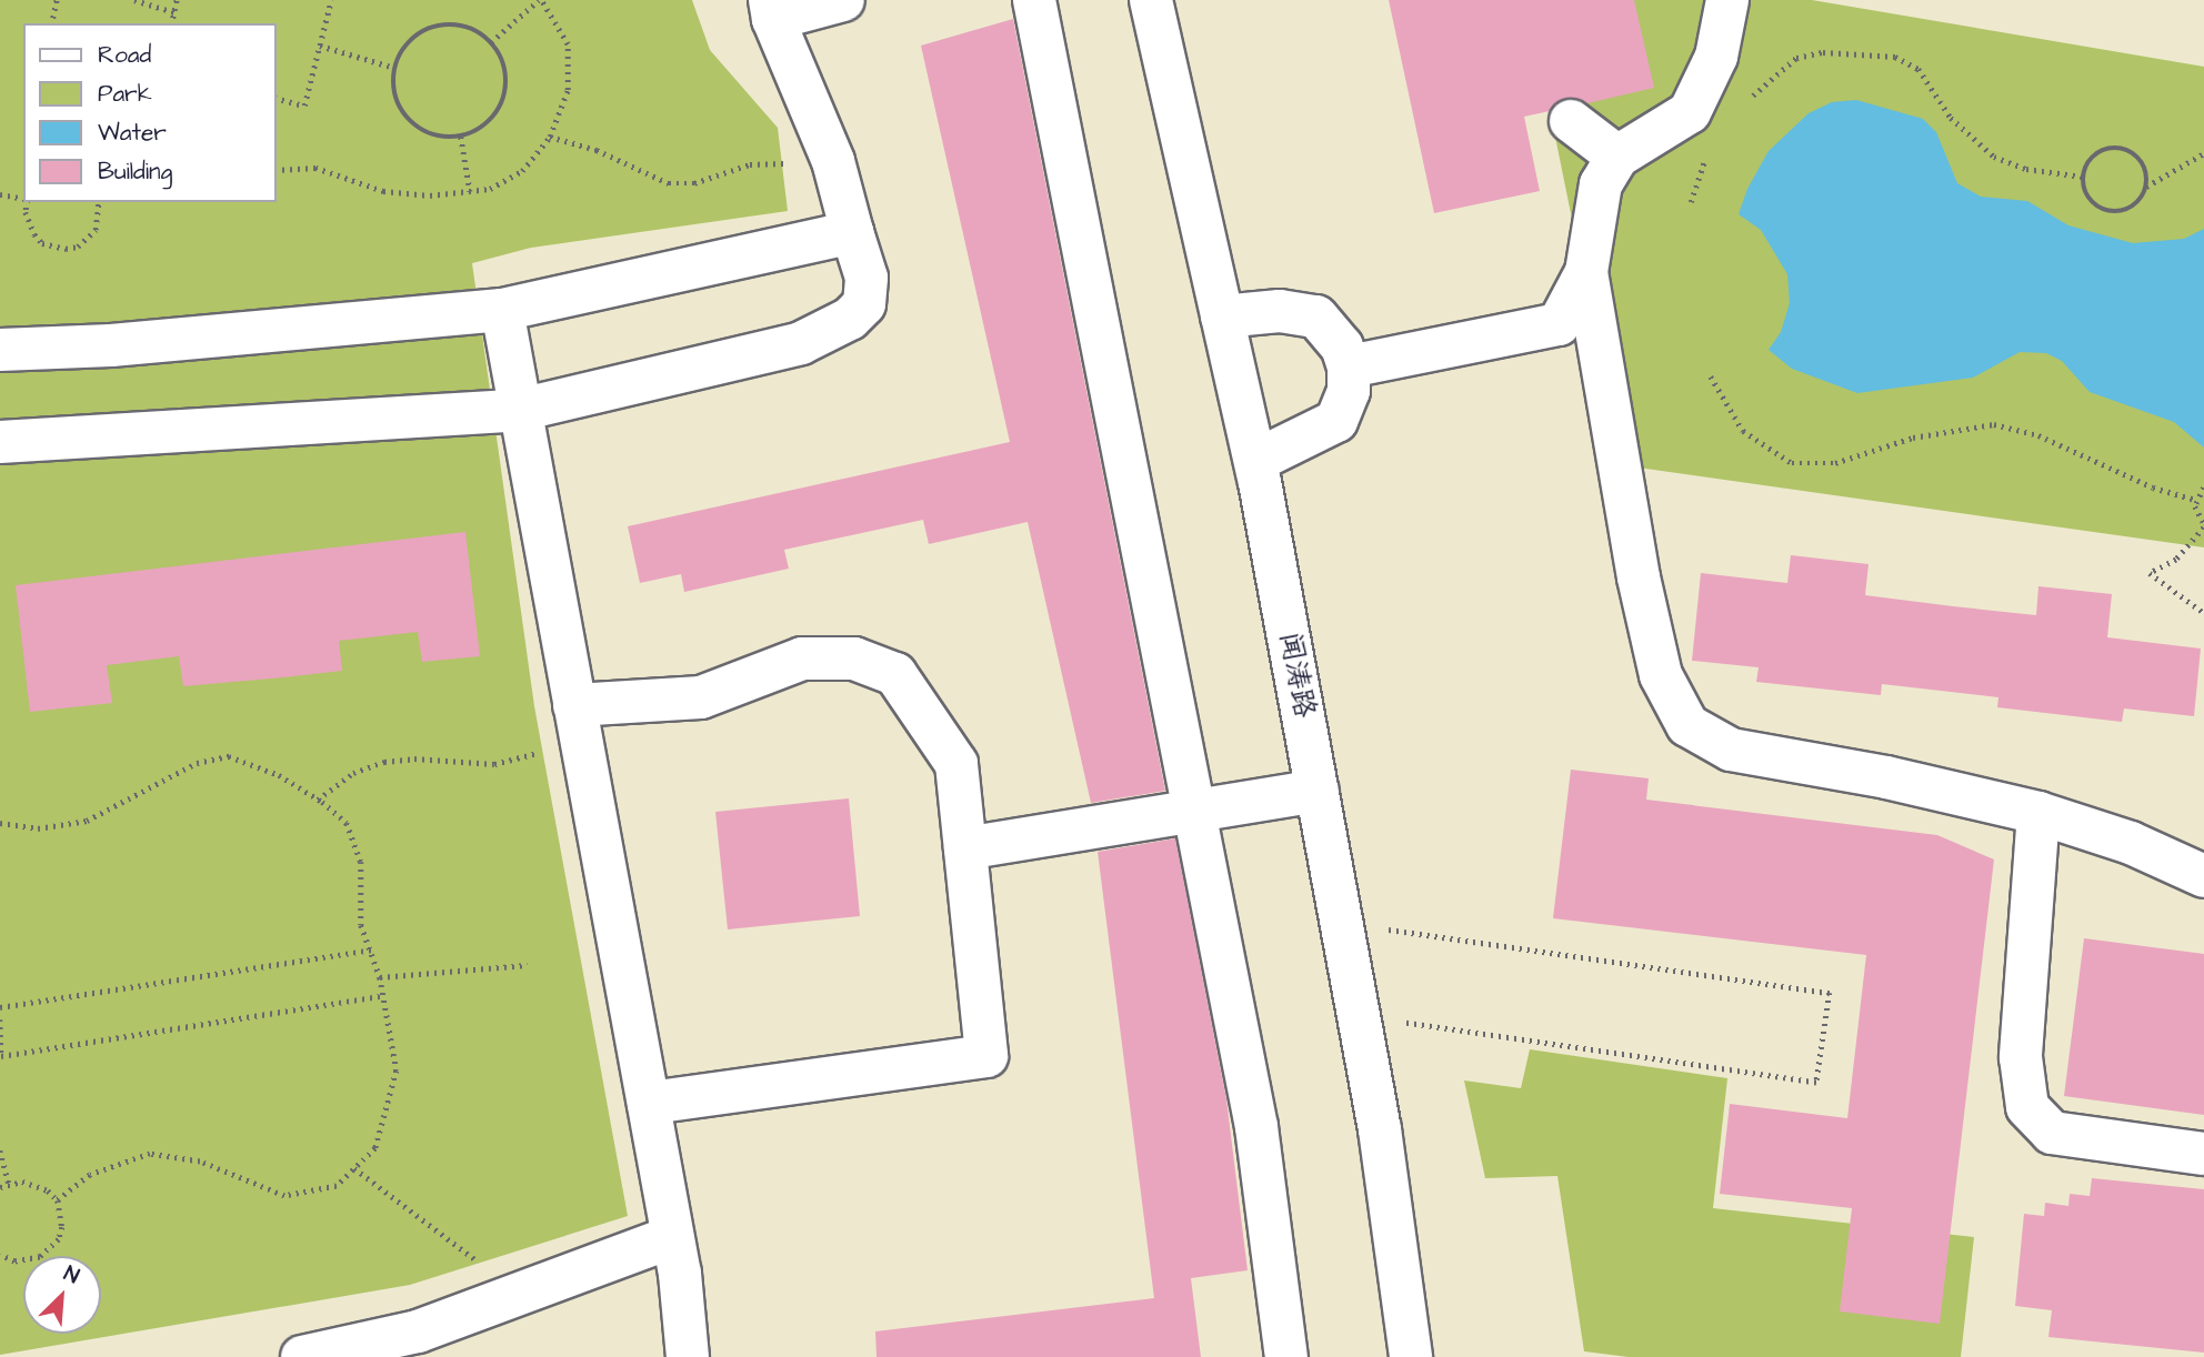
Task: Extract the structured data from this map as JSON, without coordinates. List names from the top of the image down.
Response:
{
  "streets": {
    "street": ["闻涛路"]
  },
  "legend": [
    "Road",
    "Park",
    "Water",
    "Building"
  ],
  "north": "top right"
}
